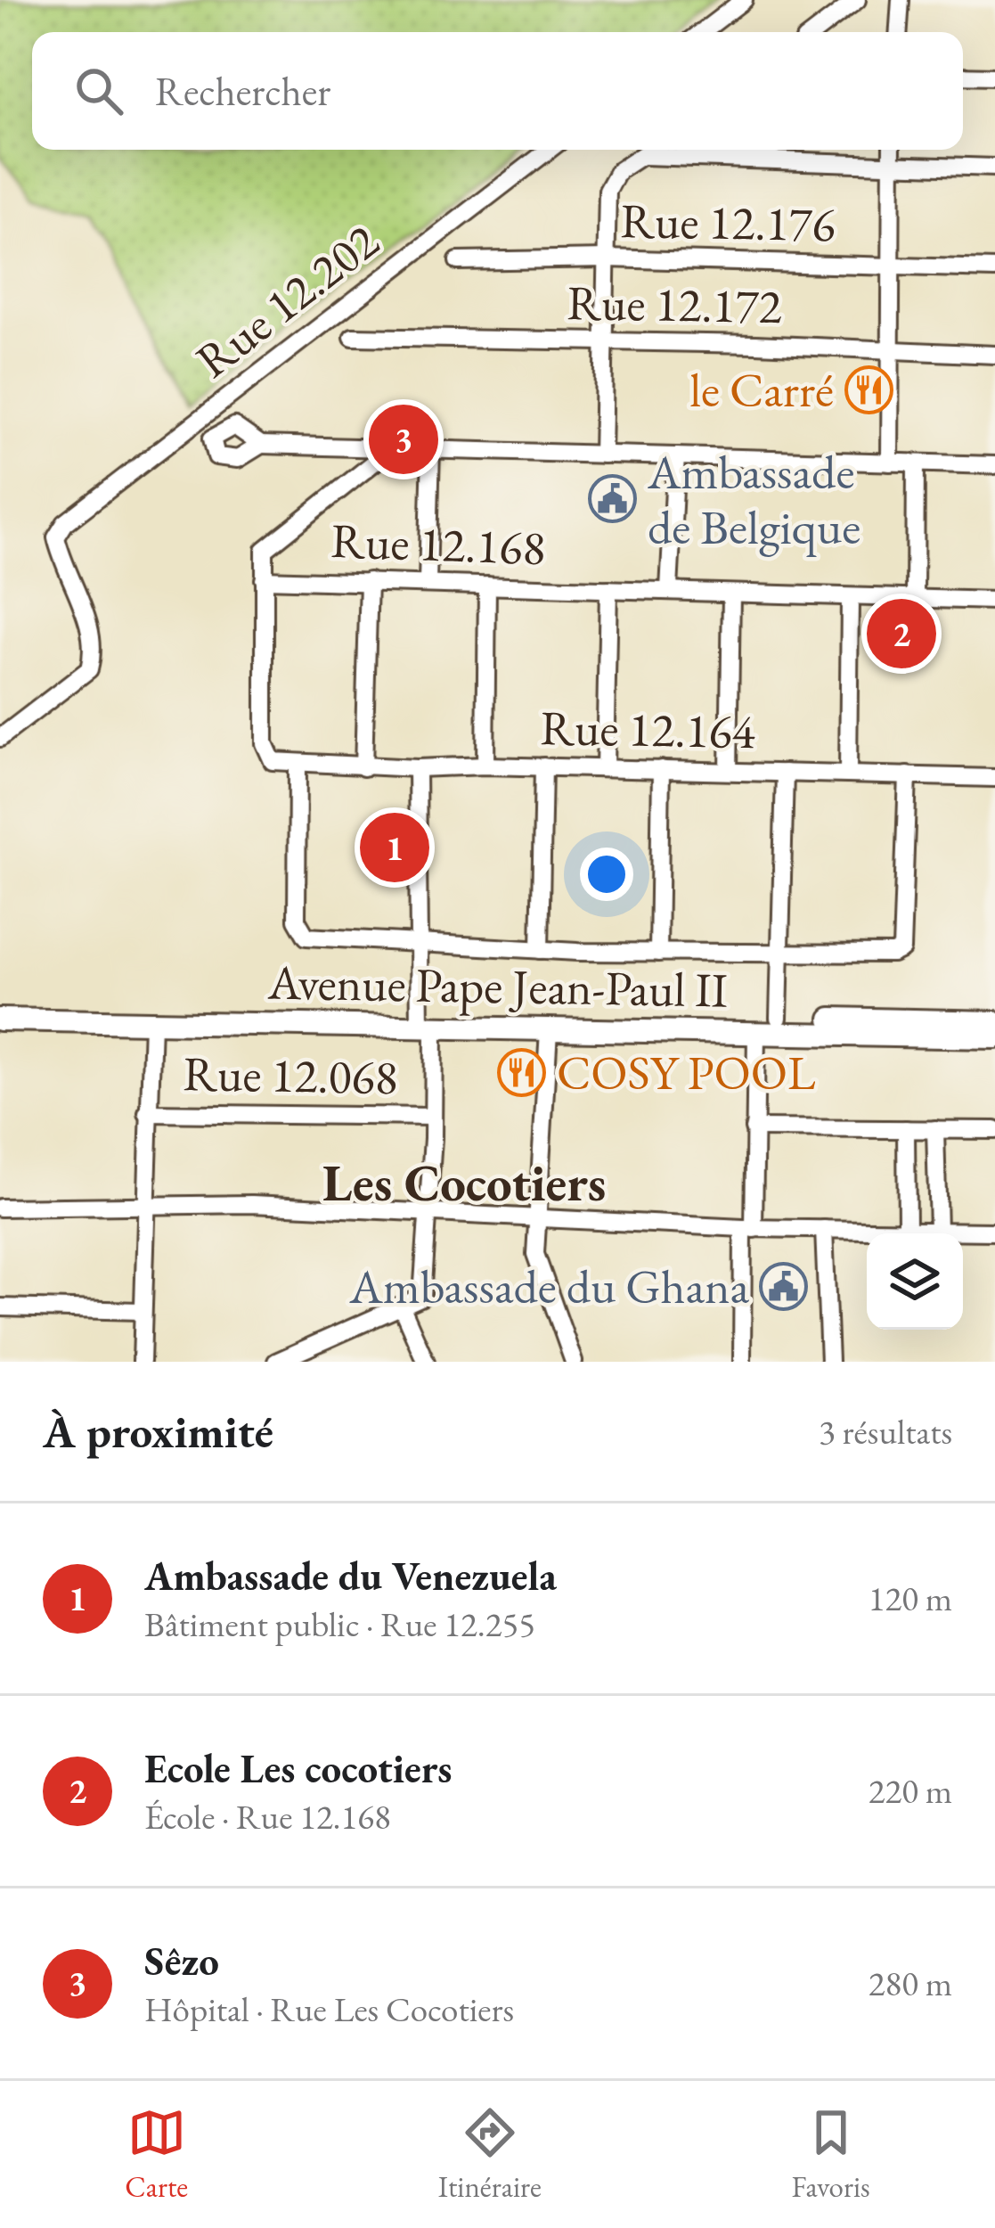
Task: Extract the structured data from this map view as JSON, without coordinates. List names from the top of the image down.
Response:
{
  "streets": {
    "main road": ["Avenue Pape Jean-Paul II"],
    "street": [
      "Rue 12.176",
      "Rue 12.202",
      "Rue 12.172",
      "Rue 12.168",
      "Rue 12.164",
      "Rue 12.068"
    ]
  },
  "districts": ["Les Cocotiers"],
  "places": {
    "restaurant": ["le Carré", "COSY POOL"],
    "public building": ["Ambassade de Belgique", "Ambassade du Ghana"]
  },
  "page": {
    "search": "Rechercher",
    "pins": ["3", "2", "1"],
    "heading": ["À proximité", "3 résultats"],
    "list": [
      {
        "mark": "1",
        "name": "Ambassade du Venezuela",
        "note": "Bâtiment public · Rue 12.255",
        "value": "120 m"
      },
      {
        "mark": "2",
        "name": "Ecole Les cocotiers",
        "note": "École · Rue 12.168",
        "value": "220 m"
      },
      {
        "mark": "3",
        "name": "Sêzo",
        "note": "Hôpital · Rue Les Cocotiers",
        "value": "280 m"
      }
    ],
    "nav": ["Carte", "Itinéraire", "Favoris"]
  }
}
